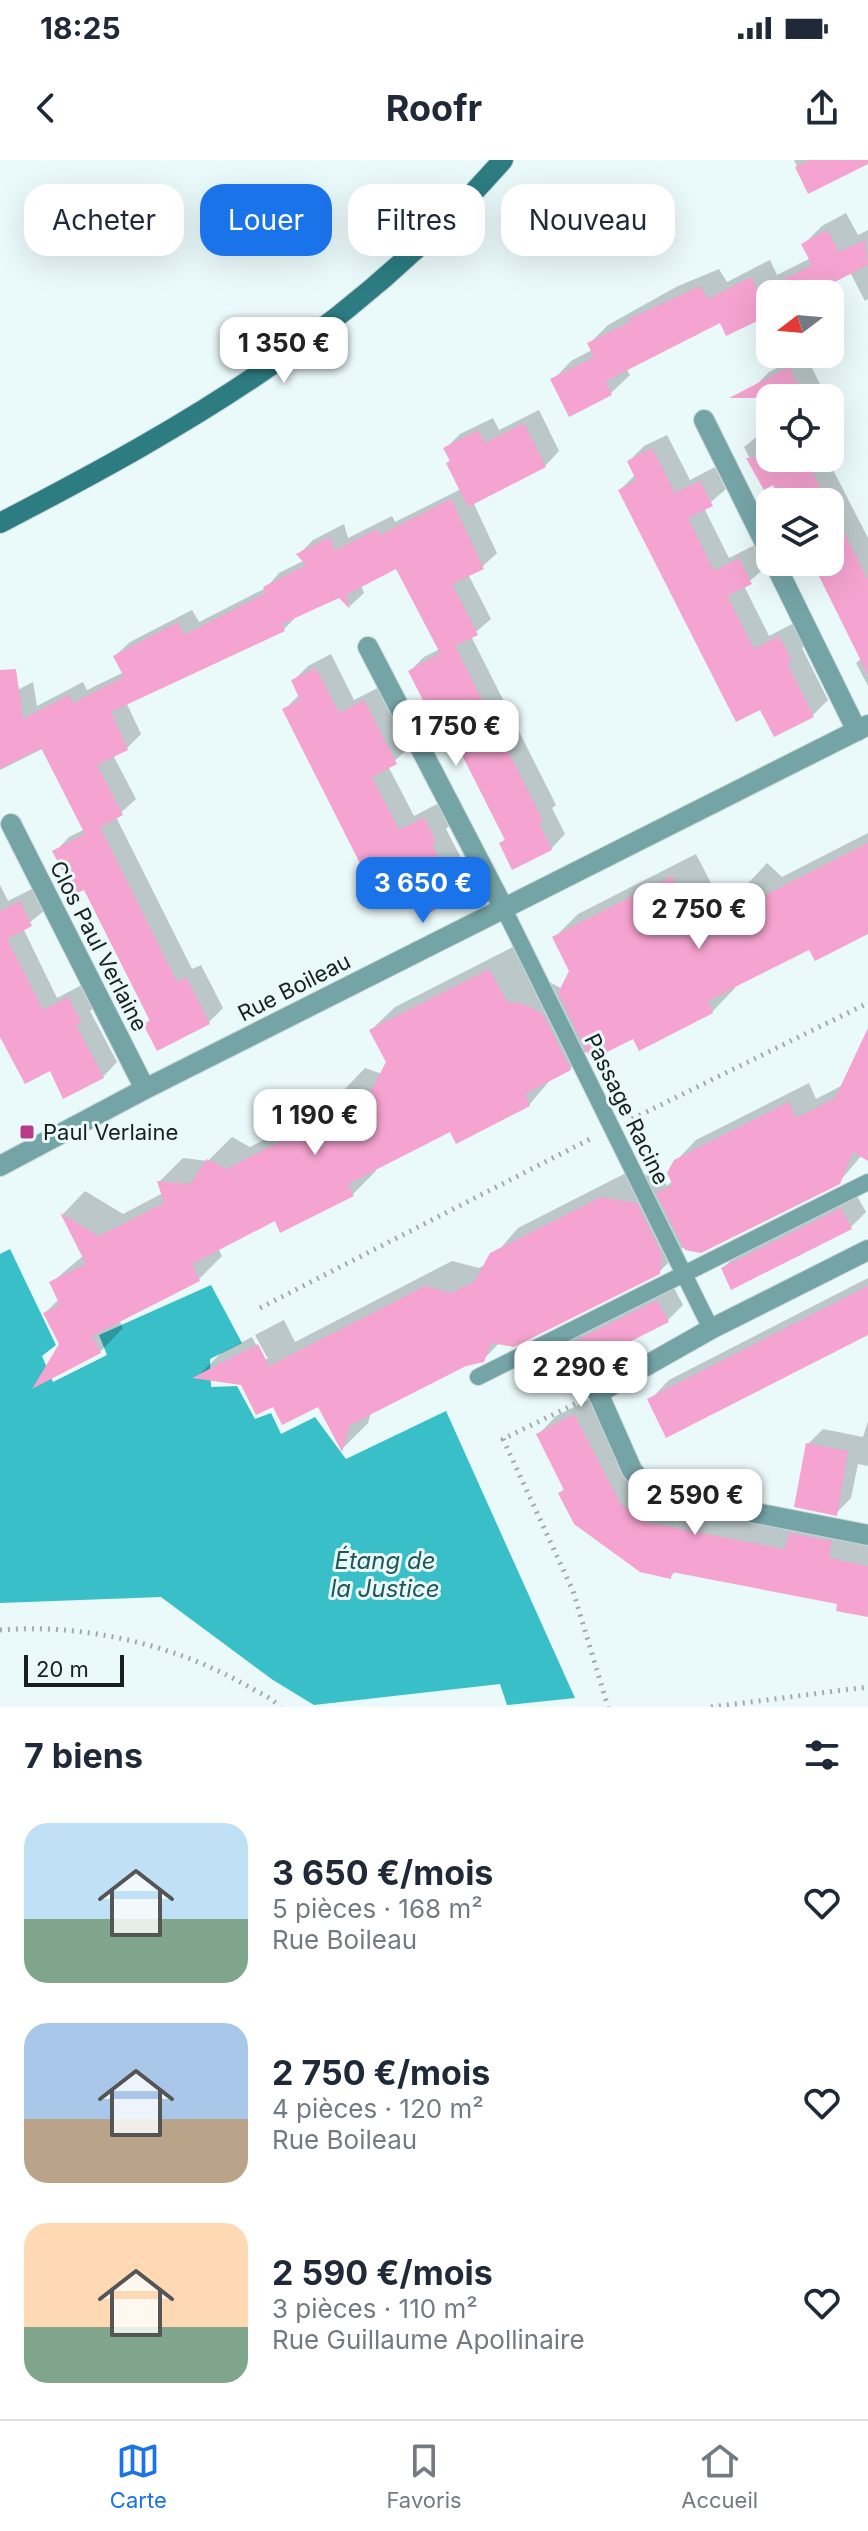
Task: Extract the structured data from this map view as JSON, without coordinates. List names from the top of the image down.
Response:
{
  "streets": {
    "street": ["Clos Paul Verlaine", "Rue Boileau"],
    "lane": ["Passage Racine"]
  },
  "crossings": [
    ["Clos Paul Verlaine", "Rue Boileau"],
    ["Rue Boileau", "Passage Racine"]
  ],
  "water": ["Étang de la Justice"],
  "places": {
    "transit": ["Paul Verlaine"]
  },
  "scale_bar": "20 m",
  "north": "left",
  "page": {
    "status": "18:25",
    "header": "Roofr",
    "chip": [
      "Acheter",
      "Louer",
      "Filtres",
      "Nouveau"
    ],
    "price": [
      "1 350 €",
      "1 750 €",
      "3 650 €",
      "2 750 €",
      "1 190 €",
      "2 290 €",
      "2 590 €"
    ],
    "scale": "20 m",
    "heading": "7 biens",
    "list": [
      {
        "name": "3 650 €/mois",
        "note": "5 pièces · 168 m² · Rue Boileau"
      },
      {
        "name": "2 750 €/mois",
        "note": "4 pièces · 120 m² · Rue Boileau"
      },
      {
        "name": "2 590 €/mois",
        "note": "3 pièces · 110 m² · Rue Guillaume Apollinaire"
      }
    ],
    "tabs": ["Carte", "Favoris", "Accueil"]
  }
}
